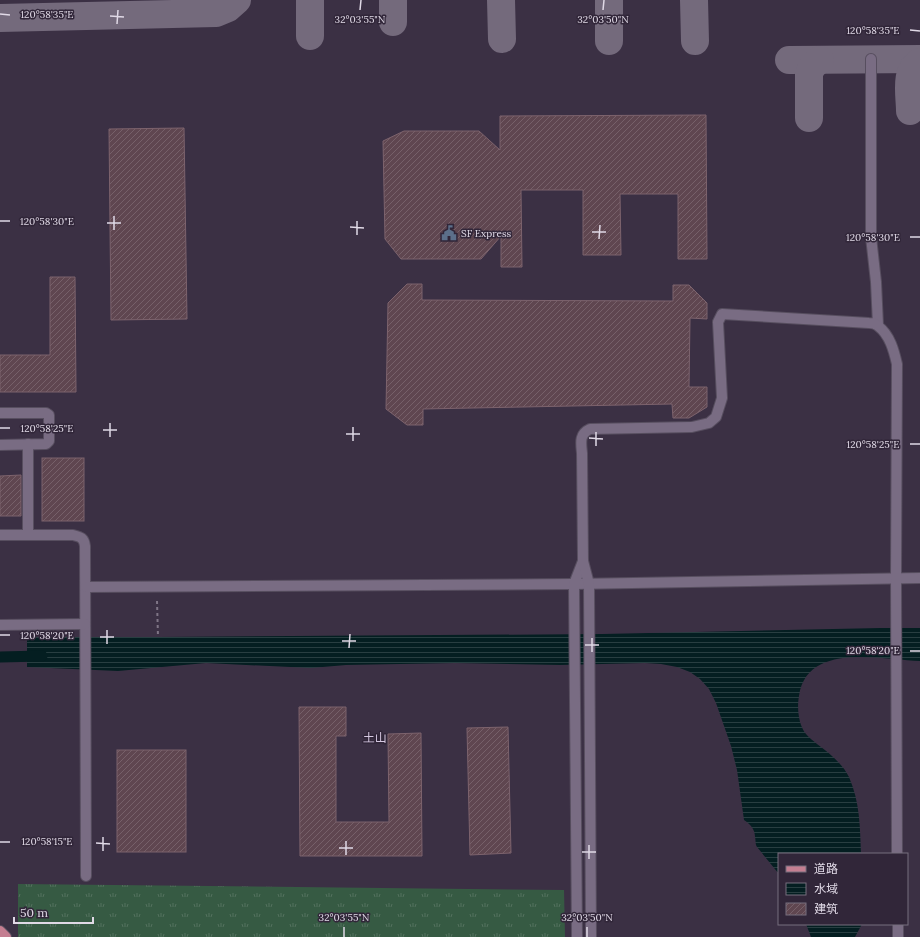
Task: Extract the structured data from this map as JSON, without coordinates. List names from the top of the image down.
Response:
{
  "districts": ["土山"],
  "places": {
    "public building": ["SF Express"]
  },
  "legend": ["道路", "水域", "建筑"],
  "scale_bar": "50 m",
  "coordinates": [
    "120°58'35\"E",
    "32°03'55\"N",
    "32°03'50\"N",
    "120°58'30\"E",
    "120°58'25\"E",
    "120°58'20\"E",
    "120°58'15\"E"
  ]
}
